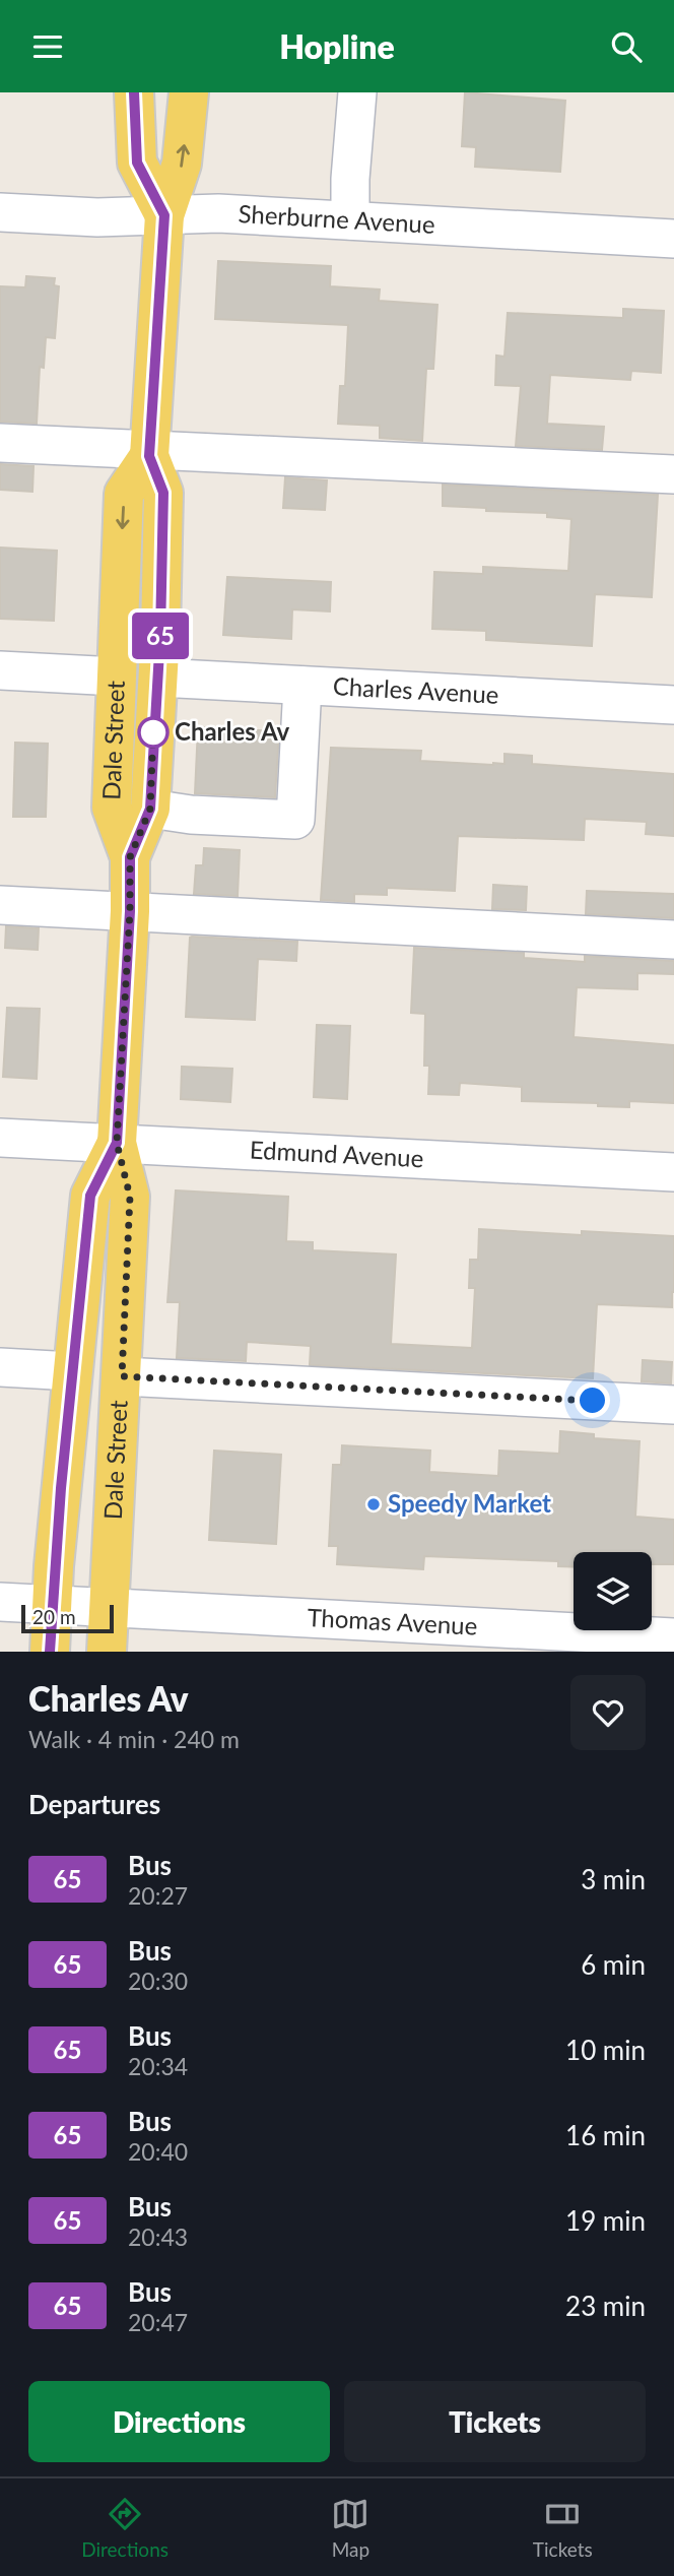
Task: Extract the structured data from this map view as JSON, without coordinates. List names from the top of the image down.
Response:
{
  "streets": {
    "main road": ["Dale Street"],
    "street": [
      "Sherburne Avenue",
      "Charles Avenue",
      "Edmund Avenue",
      "Thomas Avenue"
    ]
  },
  "crossings": [
    ["Sherburne Avenue", "Dale Street"],
    ["Charles Avenue", "Dale Street"],
    ["Dale Street", "Edmund Avenue"],
    ["Dale Street", "Thomas Avenue"]
  ],
  "places": ["Charles Av", "Speedy Market"],
  "lines": ["bus line 65"],
  "scale_bar": "20 m",
  "page": {
    "header": "Hopline",
    "on_map": "65",
    "scale": "20 m",
    "heading": [
      ["Charles Av", "Walk · 4 min · 240 m"],
      "Departures"
    ],
    "list": [
      {
        "mark": "65",
        "name": "Bus",
        "note": "20:27",
        "value": "3 min"
      },
      {
        "mark": "65",
        "name": "Bus",
        "note": "20:30",
        "value": "6 min"
      },
      {
        "mark": "65",
        "name": "Bus",
        "note": "20:34",
        "value": "10 min"
      },
      {
        "mark": "65",
        "name": "Bus",
        "note": "20:40",
        "value": "16 min"
      },
      {
        "mark": "65",
        "name": "Bus",
        "note": "20:43",
        "value": "19 min"
      },
      {
        "mark": "65",
        "name": "Bus",
        "note": "20:47",
        "value": "23 min"
      }
    ],
    "buttons": ["Directions", "Tickets"],
    "tabs": ["Directions", "Map", "Tickets"]
  }
}
